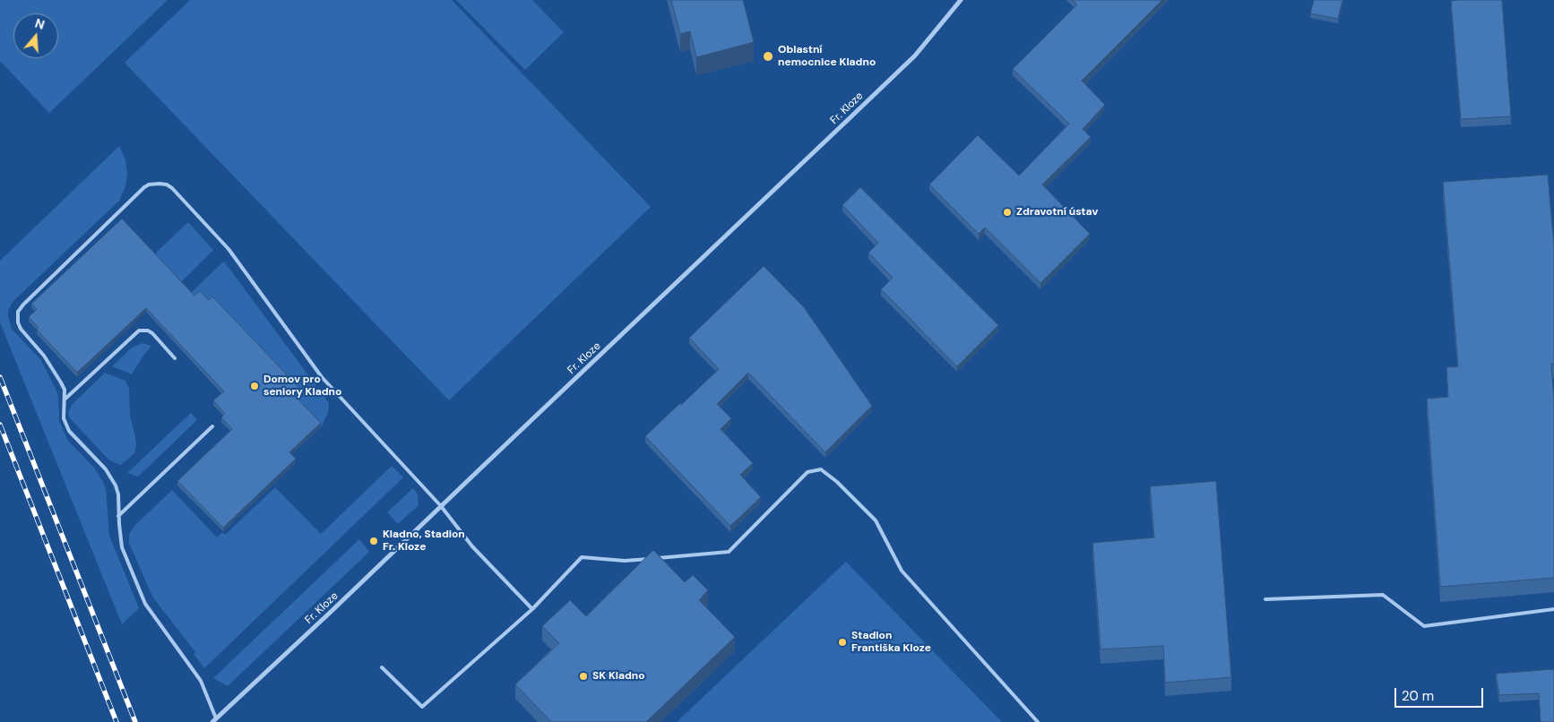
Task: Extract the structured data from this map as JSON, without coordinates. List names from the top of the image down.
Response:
{
  "streets": {
    "street": ["Fr. Kloze"]
  },
  "places": [
    "Oblastní nemocnice Kladno",
    "Zdravotní ústav",
    "Domov pro seniory Kladno",
    "Kladno, Stadion Fr. Kloze",
    "Stadion Františka Kloze",
    "SK Kladno"
  ],
  "scale_bar": "20 m",
  "north": "top"
}
